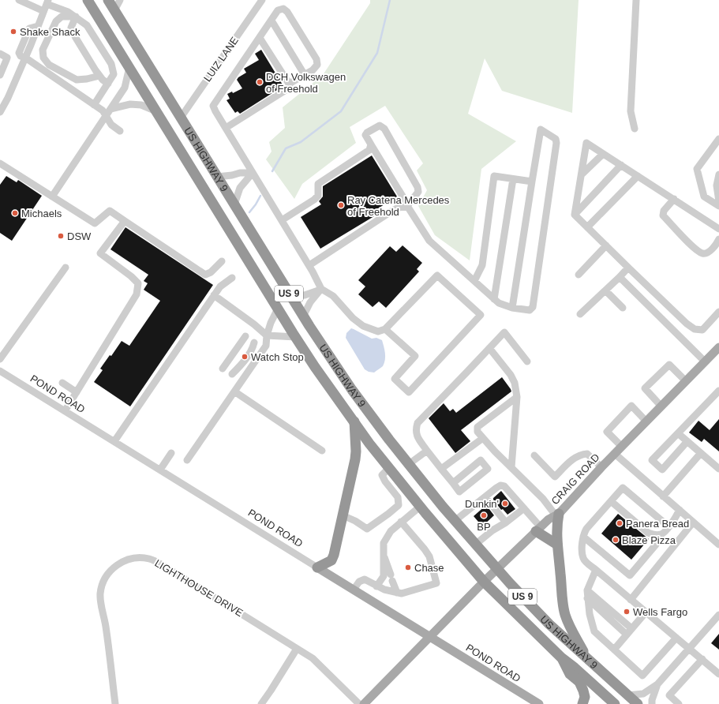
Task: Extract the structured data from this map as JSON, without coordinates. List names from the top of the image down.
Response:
{
  "streets": {
    "highway": ["US HIGHWAY 9", "US 9"],
    "main road": ["POND ROAD", "CRAIG ROAD"],
    "street": ["LUIZ LANE", "LIGHTHOUSE DRIVE"]
  },
  "crossings": [
    ["LUIZ LANE", "US HIGHWAY 9"],
    ["US HIGHWAY 9", "CRAIG ROAD"],
    ["POND ROAD", "CRAIG ROAD"]
  ],
  "places": [
    "Shake Shack",
    "DCH Volkswagen of Freehold",
    "Ray Catena Mercedes of Freehold",
    "Michaels",
    "DSW",
    "Watch Stop",
    "Dunkin'",
    "BP",
    "Panera Bread",
    "Blaze Pizza",
    "Chase",
    "Wells Fargo"
  ]
}
